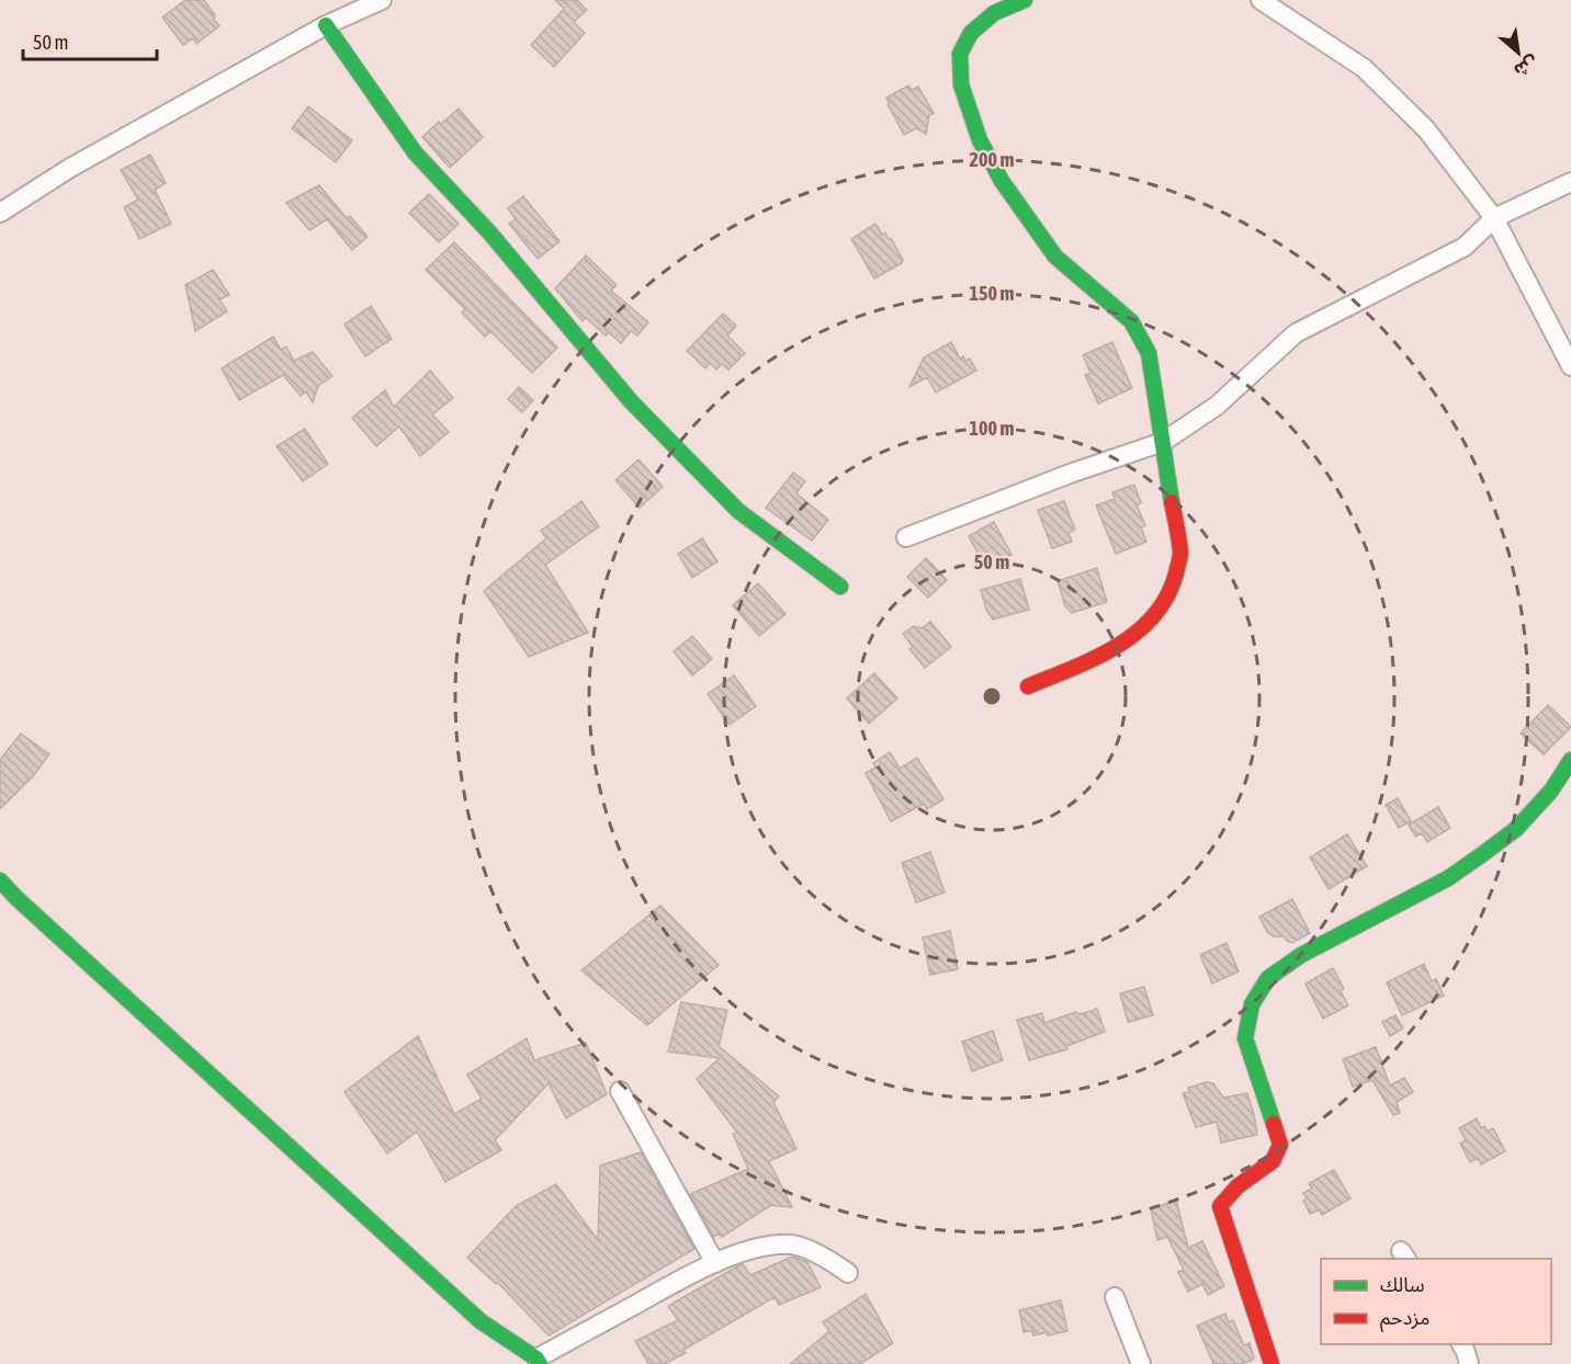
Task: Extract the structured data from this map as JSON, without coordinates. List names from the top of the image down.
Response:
{
  "legend": ["سالك", "مزدحم"],
  "scale_bar": "50 m",
  "north": "bottom right",
  "rings": [
    "200 m",
    "150 m",
    "100 m",
    "50 m"
  ]
}
